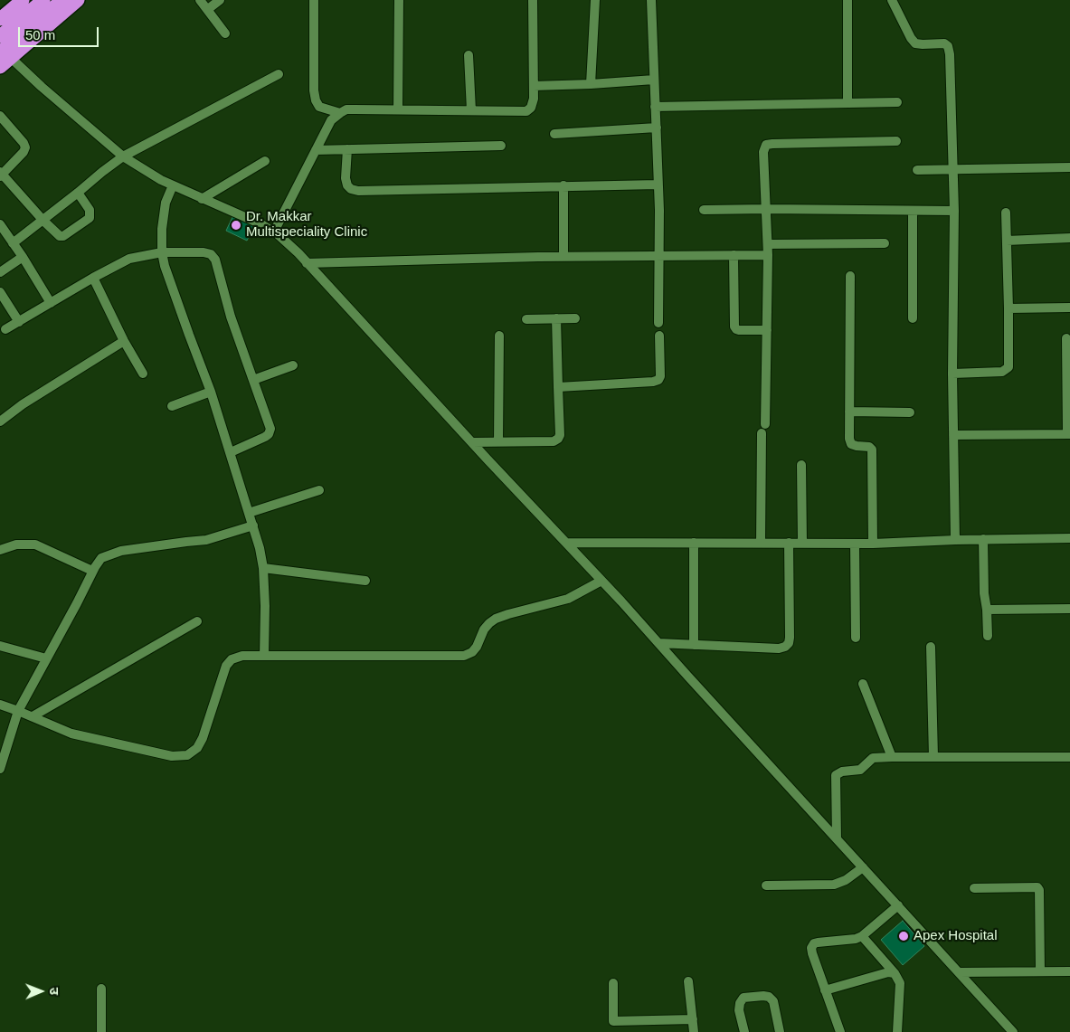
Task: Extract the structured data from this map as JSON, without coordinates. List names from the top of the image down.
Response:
{
  "places": ["Dr. Makkar Multispeciality Clinic", "Apex Hospital"],
  "scale_bar": "50 m",
  "north": "right"
}
